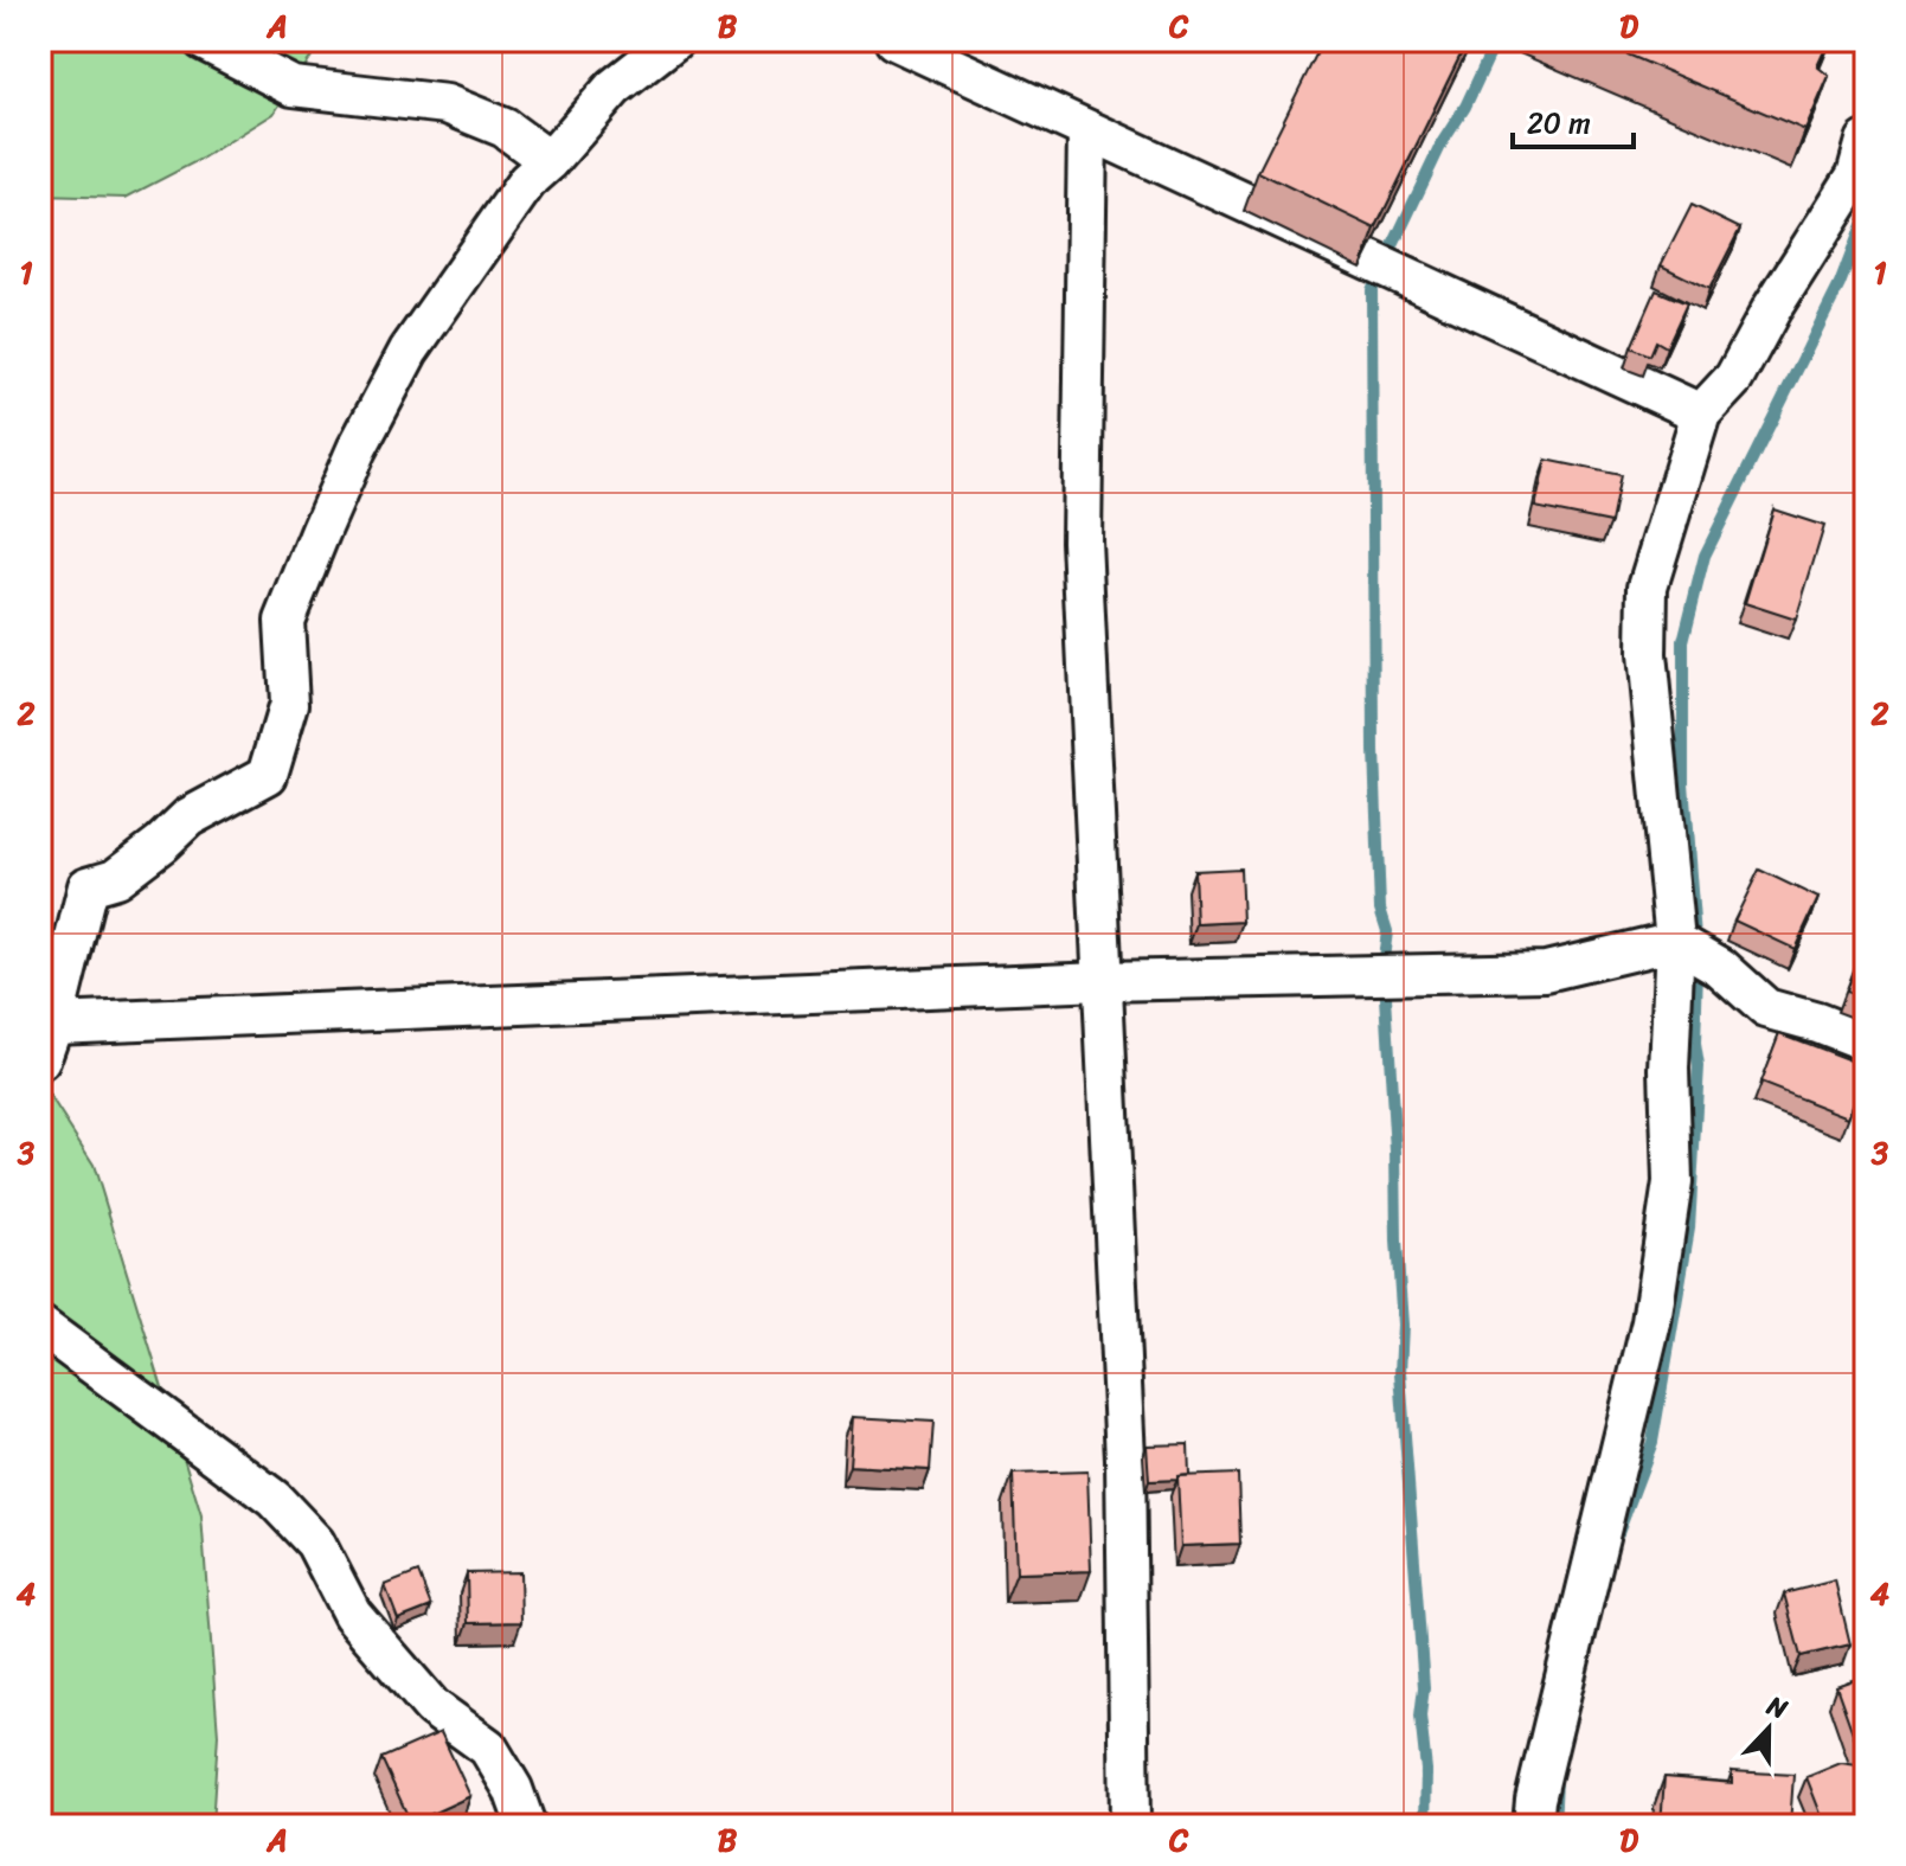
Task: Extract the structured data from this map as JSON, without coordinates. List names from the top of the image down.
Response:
{
  "scale_bar": "20 m",
  "north": "top",
  "grid": {
    "columns": [
      "A",
      "B",
      "C",
      "D"
    ],
    "rows": [
      "1",
      "2",
      "3",
      "4"
    ]
  }
}
